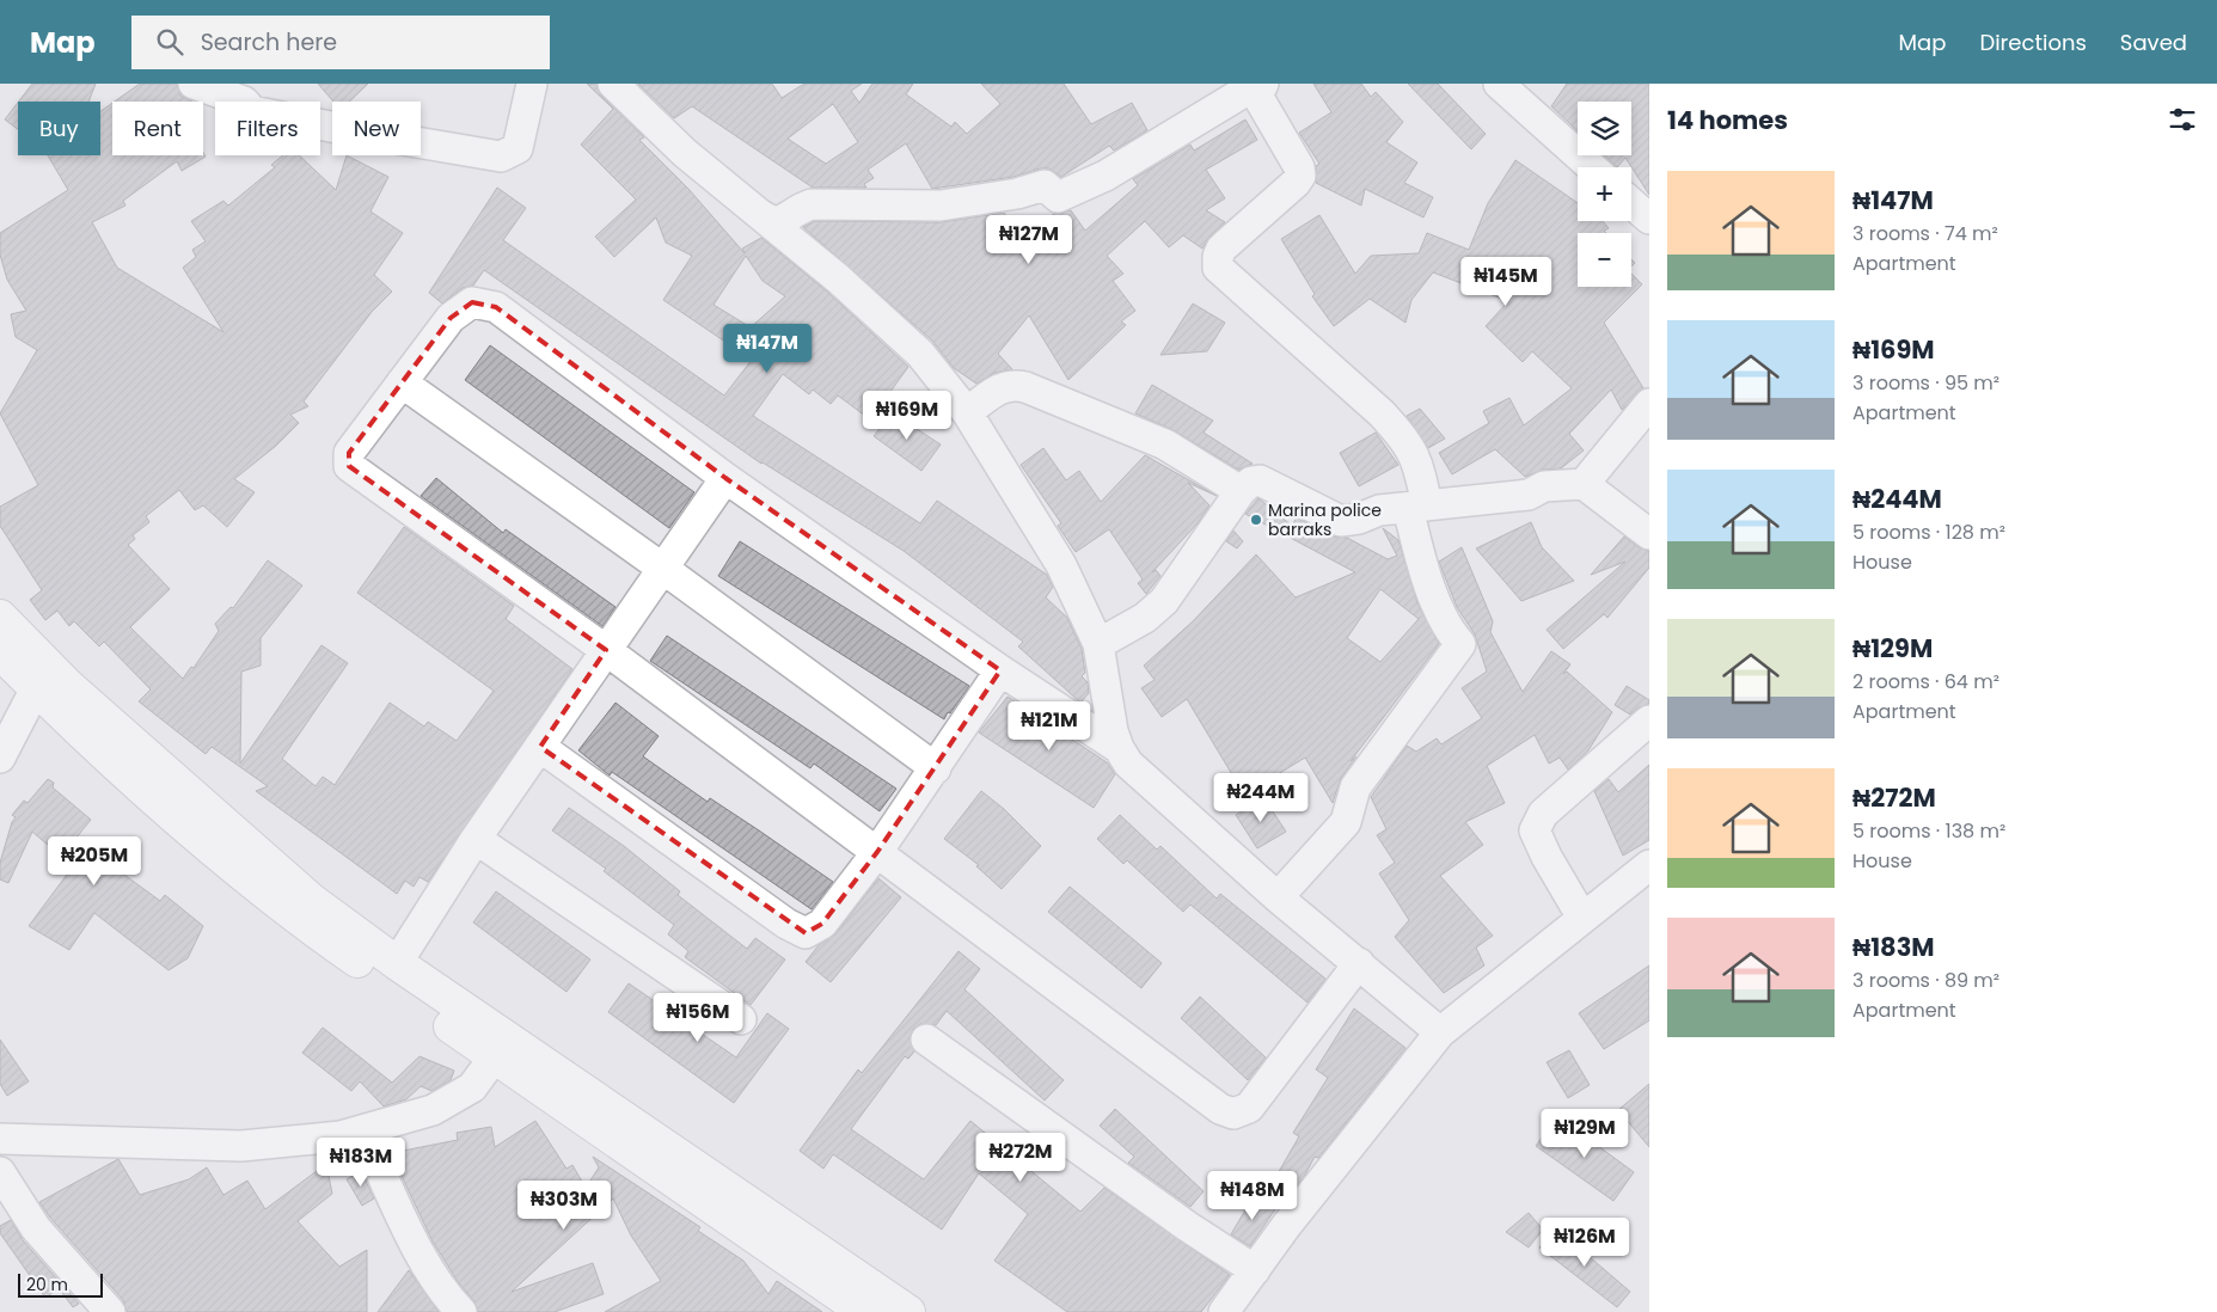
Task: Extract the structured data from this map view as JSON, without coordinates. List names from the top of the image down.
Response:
{
  "places": ["Marina police barraks"],
  "scale_bar": "20 m",
  "page": {
    "header": "Map",
    "search": "Search here",
    "nav": ["Map", "Directions", "Saved"],
    "heading": "14 homes",
    "map_buttons": ["+", "−"],
    "chip": [
      "Buy",
      "Rent",
      "Filters",
      "New"
    ],
    "list": [
      {
        "name": "₦147M",
        "note": "3 rooms · 74 m² · Apartment"
      },
      {
        "name": "₦169M",
        "note": "3 rooms · 95 m² · Apartment"
      },
      {
        "name": "₦244M",
        "note": "5 rooms · 128 m² · House"
      },
      {
        "name": "₦129M",
        "note": "2 rooms · 64 m² · Apartment"
      },
      {
        "name": "₦272M",
        "note": "5 rooms · 138 m² · House"
      },
      {
        "name": "₦183M",
        "note": "3 rooms · 89 m² · Apartment"
      }
    ],
    "price": [
      "₦127M",
      "₦145M",
      "₦147M",
      "₦169M",
      "₦121M",
      "₦244M",
      "₦205M",
      "₦156M",
      "₦129M",
      "₦272M",
      "₦183M",
      "₦148M",
      "₦303M",
      "₦126M"
    ],
    "scale": "20 m"
  }
}
